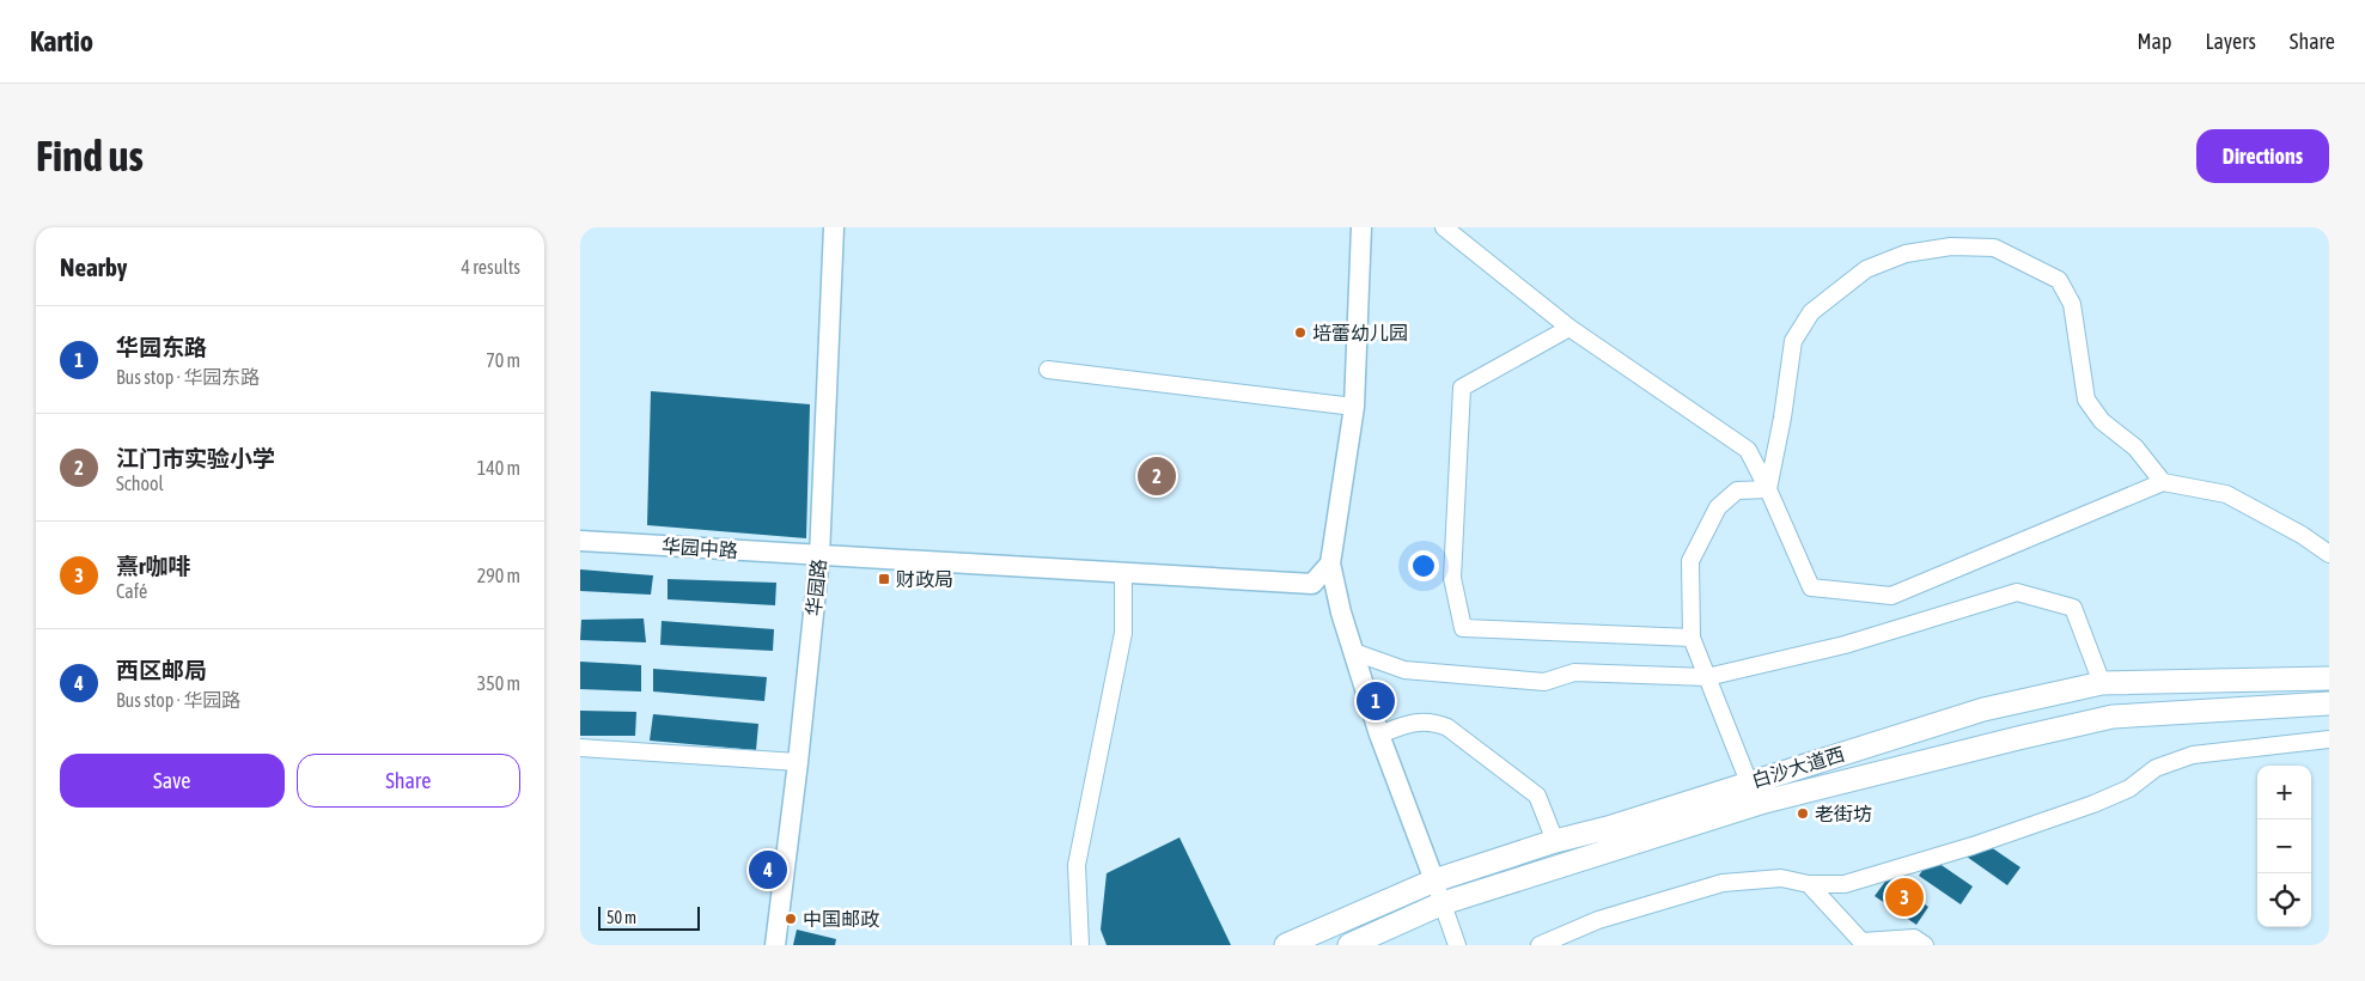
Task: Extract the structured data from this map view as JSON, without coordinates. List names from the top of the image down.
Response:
{
  "streets": {
    "main road": ["白沙大道西"],
    "street": ["华园中路", "华园路"]
  },
  "crossings": [
    ["华园中路", "华园路"]
  ],
  "places": {
    "other": ["培蕾幼儿园", "老街坊", "中国邮政"],
    "transit": ["财政局"]
  },
  "scale_bar": "50 m",
  "page": {
    "header": "Kartio",
    "nav": ["Map", "Layers", "Share"],
    "buttons": [
      "Directions",
      ["Save", "Share"]
    ],
    "title": "Find us",
    "heading": ["Nearby", "4 results"],
    "list": [
      {
        "mark": "1",
        "name": "华园东路",
        "note": "Bus stop · 华园东路",
        "value": "70 m"
      },
      {
        "mark": "2",
        "name": "江门市实验小学",
        "note": "School",
        "value": "140 m"
      },
      {
        "mark": "3",
        "name": "熹r咖啡",
        "note": "Café",
        "value": "290 m"
      },
      {
        "mark": "4",
        "name": "西区邮局",
        "note": "Bus stop · 华园路",
        "value": "350 m"
      }
    ],
    "pins": [
      "2",
      "1",
      "4",
      "3"
    ],
    "map_buttons": ["+", "−"],
    "scale": "50 m"
  }
}
